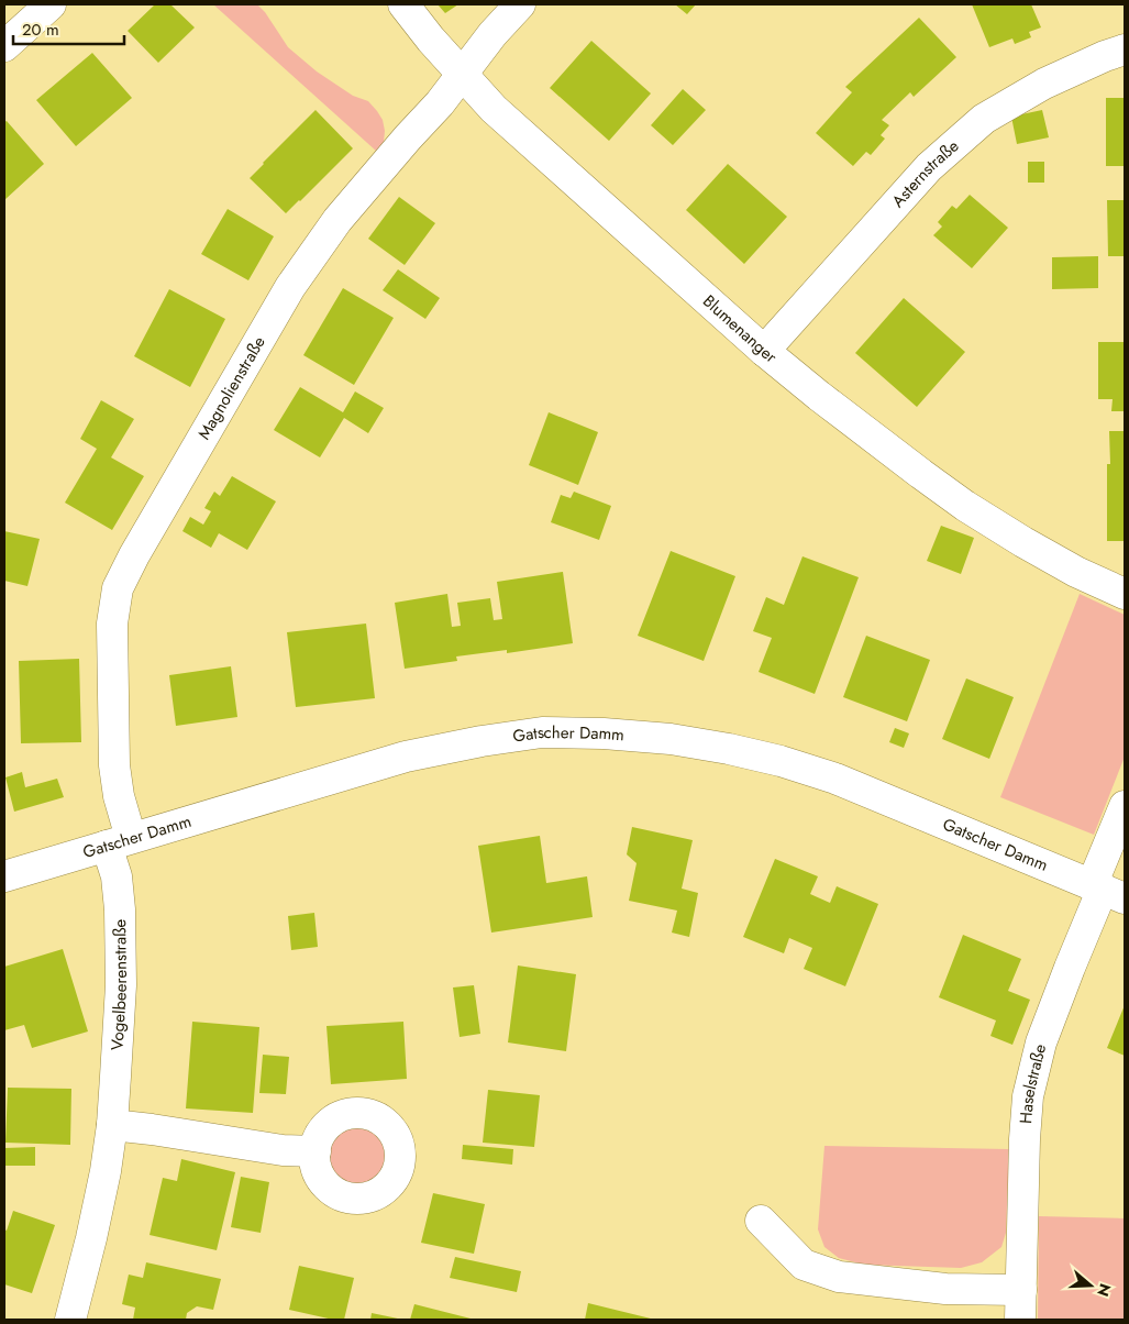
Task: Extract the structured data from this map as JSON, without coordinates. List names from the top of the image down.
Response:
{
  "streets": {
    "street": [
      "Asternstraße",
      "Blumenanger",
      "Magnolienstraße",
      "Gatscher Damm",
      "Vogelbeerenstraße",
      "Haselstraße"
    ]
  },
  "crossings": [
    ["Asternstraße", "Blumenanger"],
    ["Blumenanger", "Magnolienstraße"],
    ["Magnolienstraße", "Gatscher Damm"],
    ["Magnolienstraße", "Vogelbeerenstraße"],
    ["Gatscher Damm", "Vogelbeerenstraße"],
    ["Gatscher Damm", "Haselstraße"]
  ],
  "scale_bar": "20 m",
  "north": "right"
}
